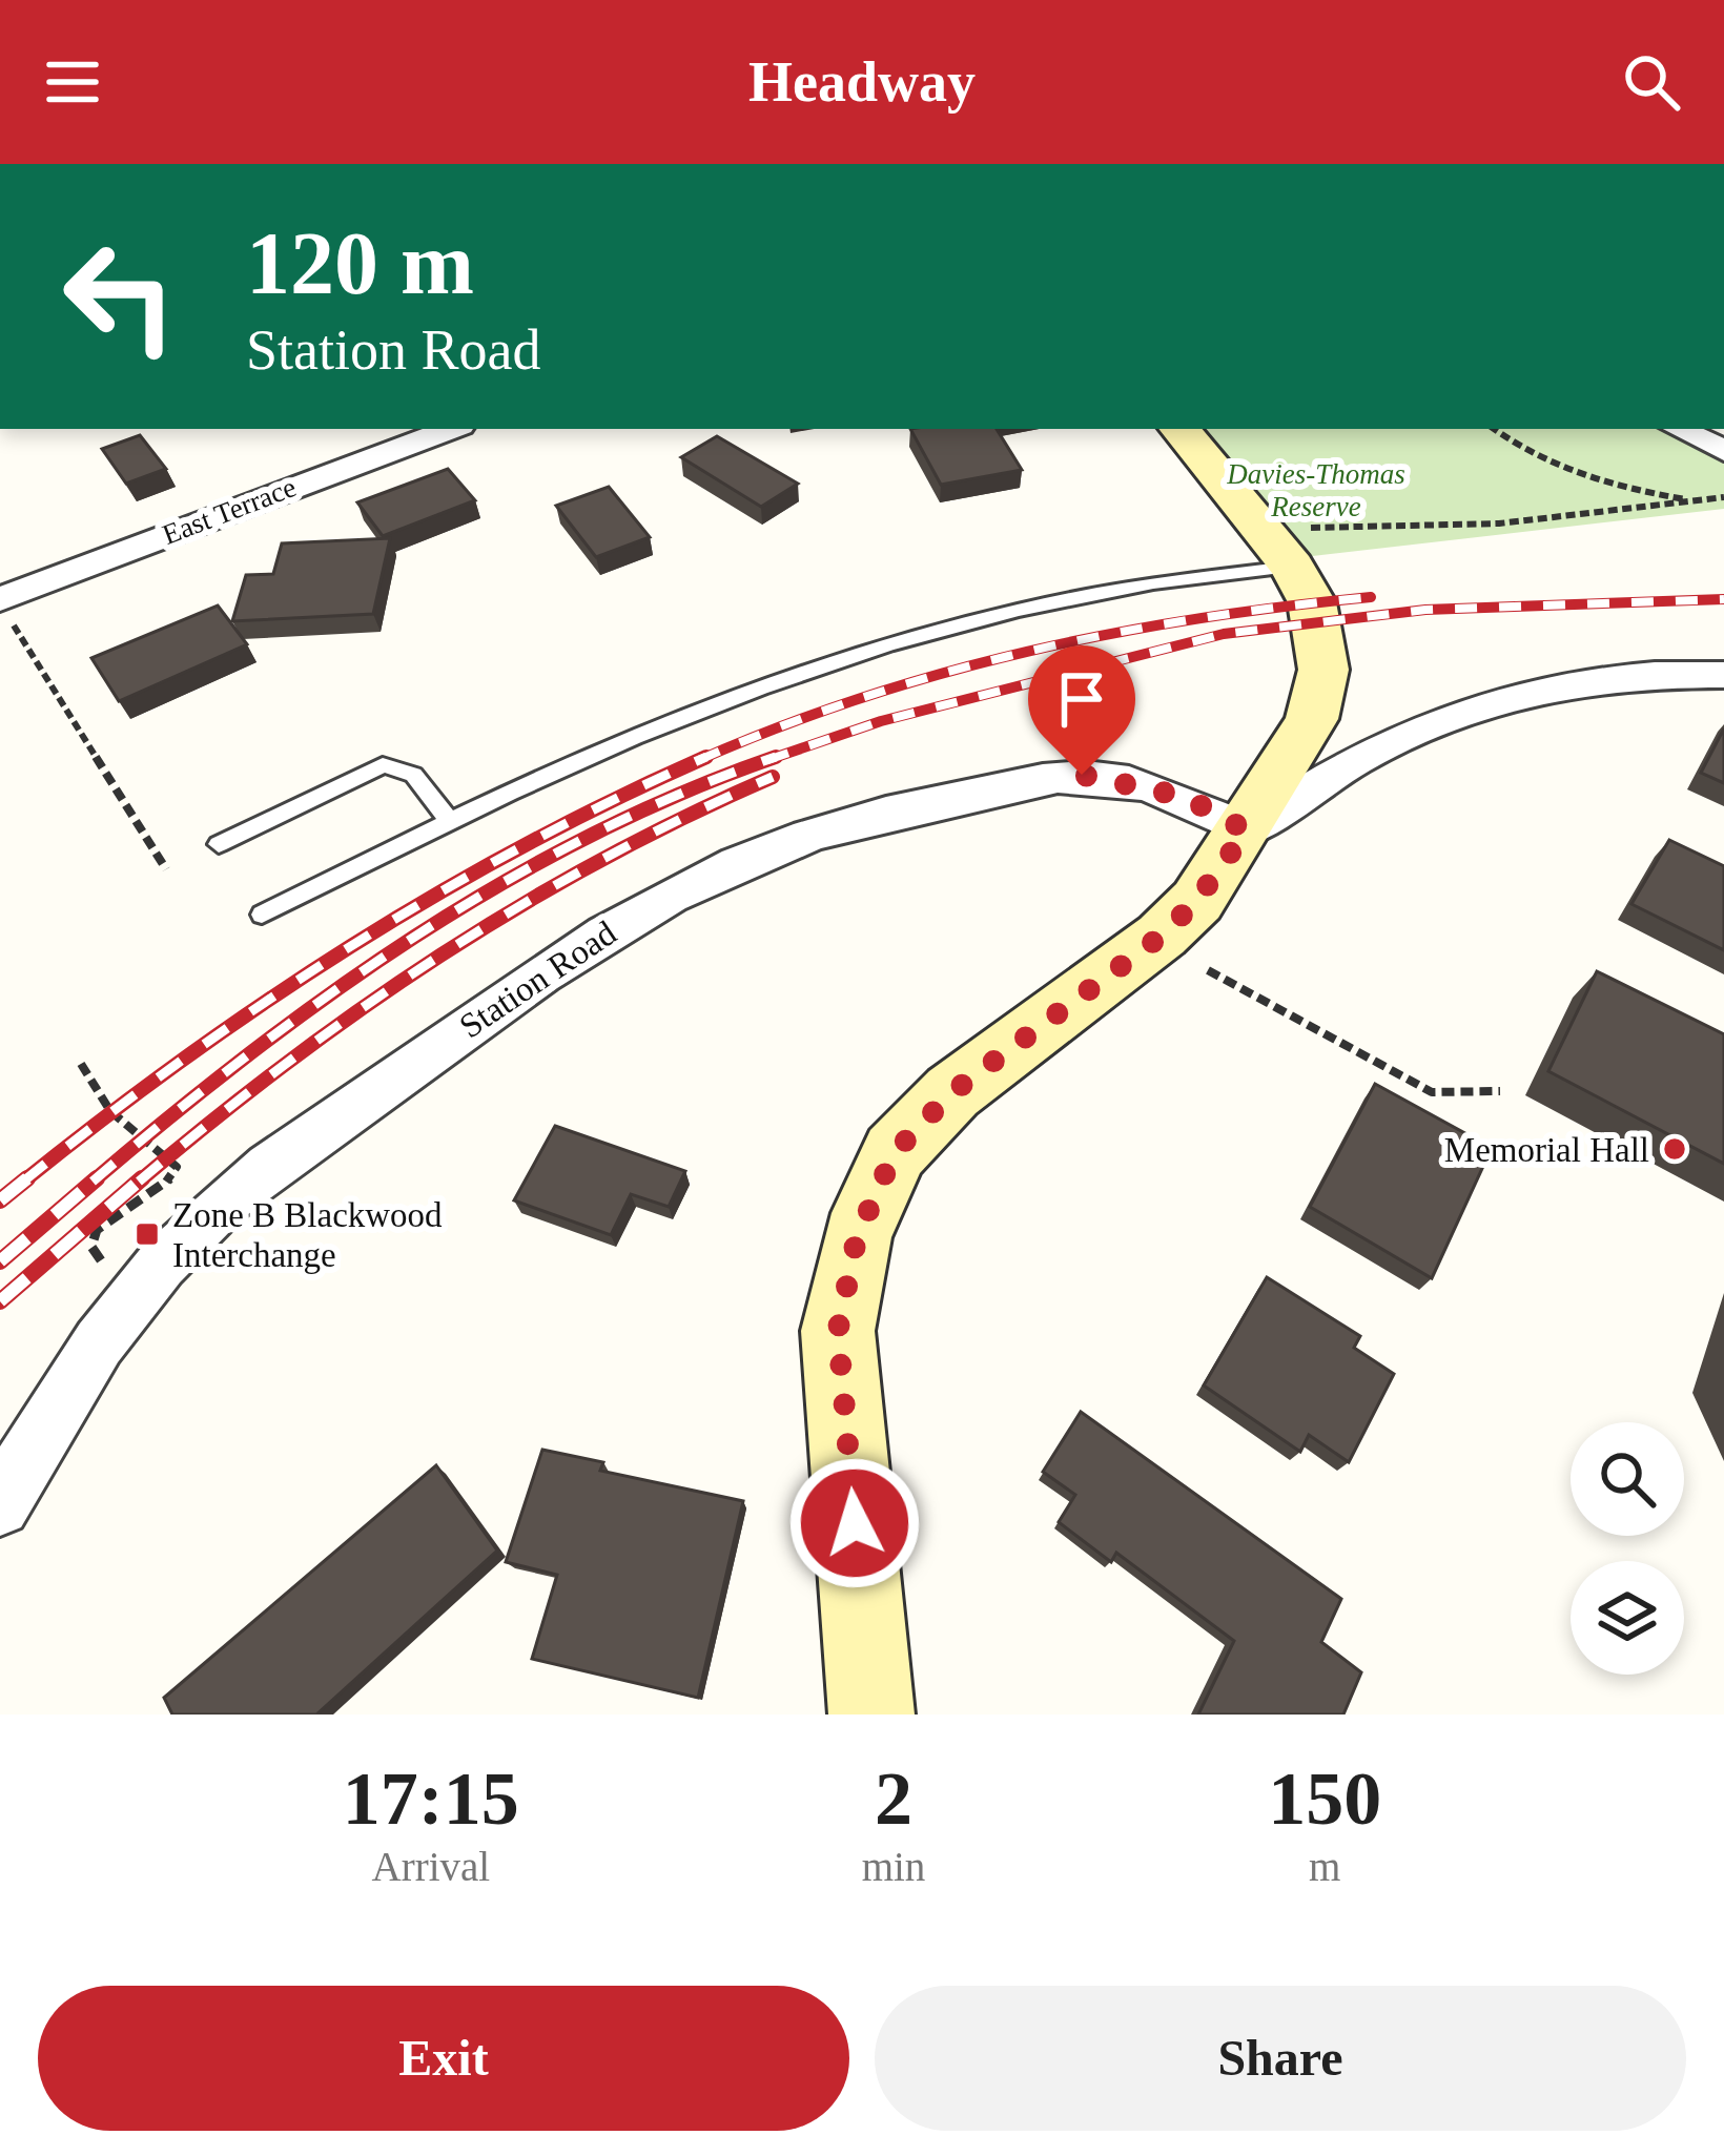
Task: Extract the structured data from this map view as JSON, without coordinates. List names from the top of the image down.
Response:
{
  "streets": {
    "street": ["East Terrace", "Station Road"]
  },
  "parks": ["Davies-Thomas Reserve"],
  "places": {
    "other": ["Memorial Hall"],
    "transit": ["Zone B Blackwood Interchange"]
  },
  "page": {
    "header": "Headway",
    "turn": ["120 m", "Station Road"],
    "eta": [
      "17:15",
      "Arrival",
      "2",
      "min",
      "150",
      "m"
    ],
    "buttons": ["Exit", "Share"]
  }
}
